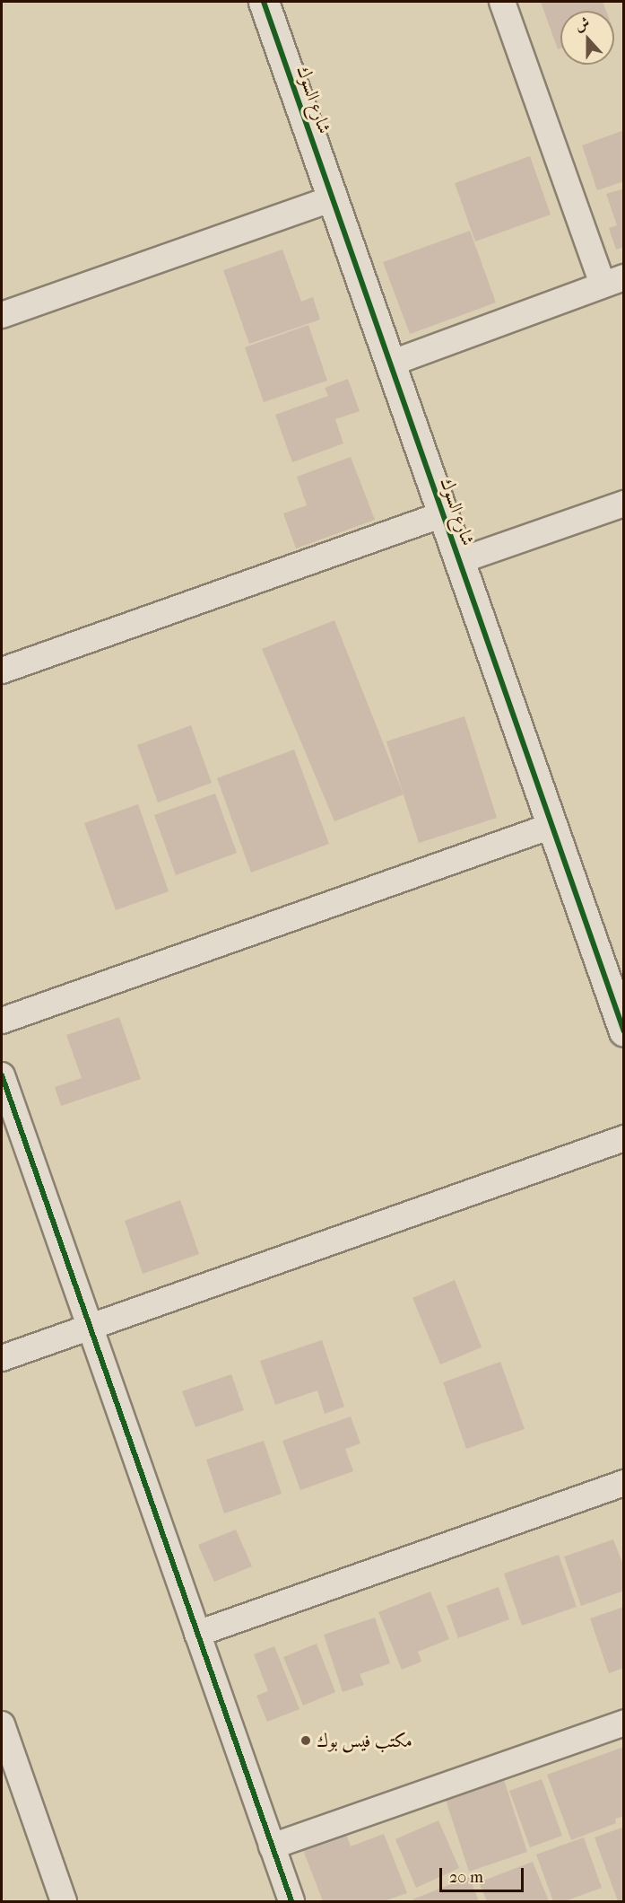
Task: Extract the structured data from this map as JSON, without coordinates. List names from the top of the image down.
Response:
{
  "streets": {
    "street": ["شارع السوك"]
  },
  "places": ["مكتب فيس بوك"],
  "scale_bar": "20 m",
  "north": "top"
}
